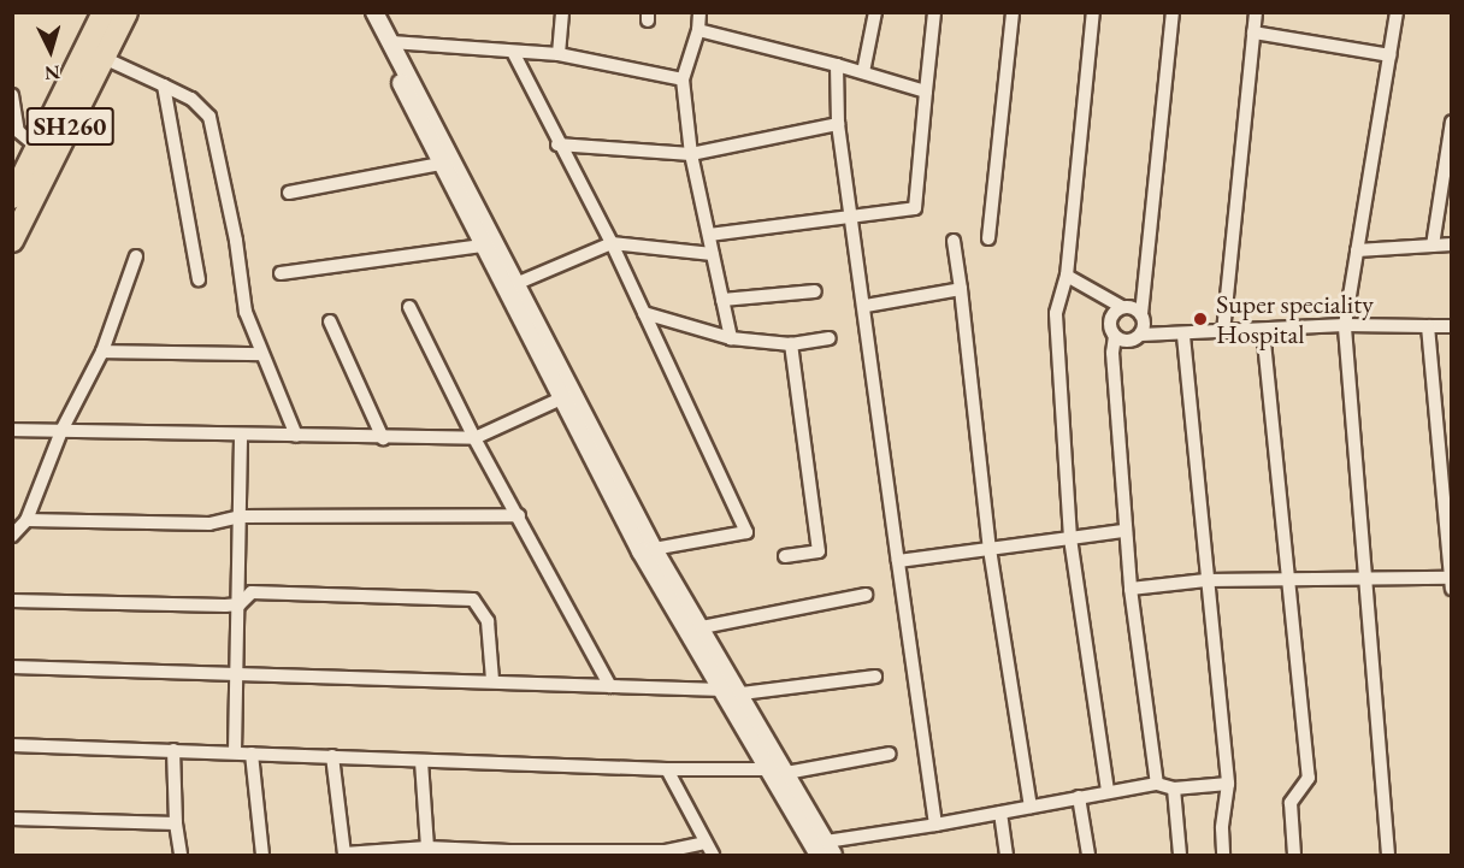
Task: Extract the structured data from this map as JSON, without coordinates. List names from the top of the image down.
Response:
{
  "streets": {
    "highway": ["SH260"]
  },
  "places": ["Super speciality Hospital"],
  "north": "bottom"
}
